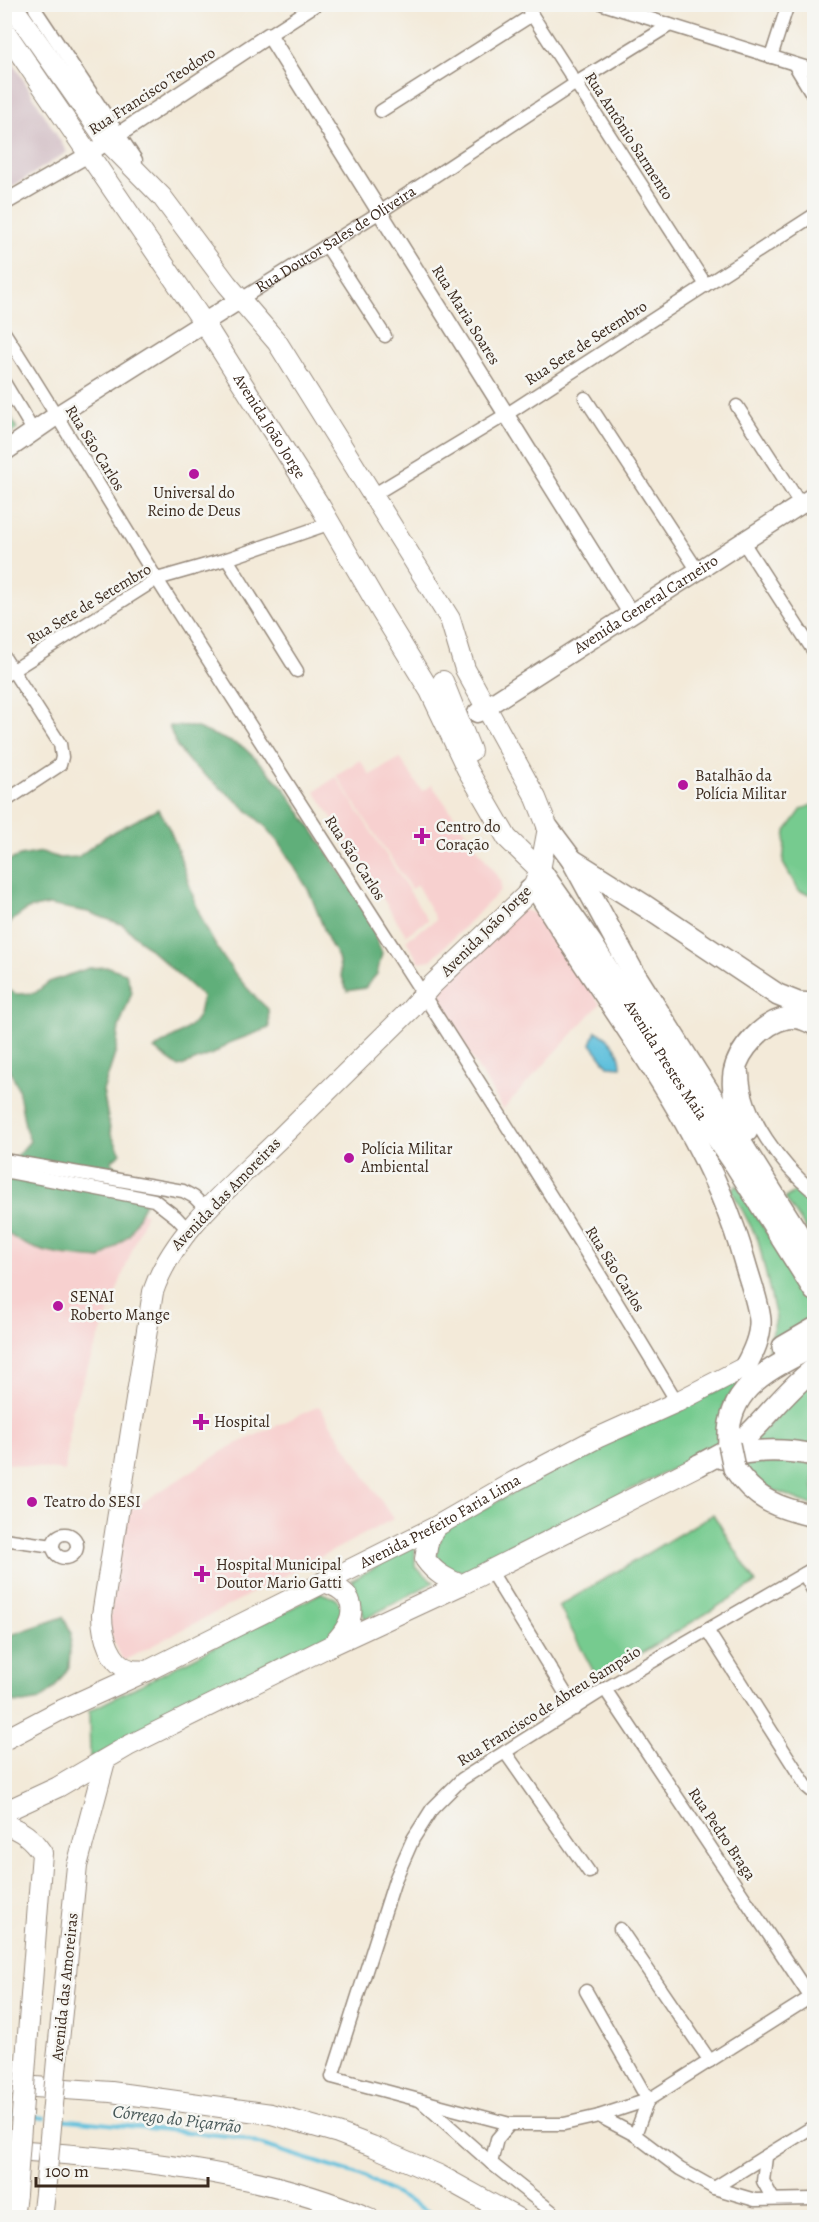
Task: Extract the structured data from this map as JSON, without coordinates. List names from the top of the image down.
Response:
{
  "streets": {
    "highway": ["Avenida Prestes Maia"],
    "main road": [
      "Rua Doutor Sales de Oliveira",
      "Avenida João Jorge",
      "Avenida General Carneiro",
      "Avenida das Amoreiras",
      "Avenida Prefeito Faria Lima"
    ],
    "street": [
      "Rua Francisco Teodoro",
      "Rua Antônio Sarmento",
      "Rua Maria Soares",
      "Rua Sete de Setembro",
      "Rua São Carlos",
      "Rua Francisco de Abreu Sampaio",
      "Rua Pedro Braga"
    ]
  },
  "crossings": [
    ["Rua Francisco Teodoro", "Rua Maria Soares"],
    ["Rua Francisco Teodoro", "Avenida João Jorge"],
    ["Rua Antônio Sarmento", "Rua Doutor Sales de Oliveira"],
    ["Rua Antônio Sarmento", "Rua Sete de Setembro"],
    ["Rua Doutor Sales de Oliveira", "Rua Maria Soares"],
    ["Rua Doutor Sales de Oliveira", "Avenida João Jorge"],
    ["Rua Doutor Sales de Oliveira", "Rua São Carlos"],
    ["Rua Maria Soares", "Rua Sete de Setembro"],
    ["Rua Maria Soares", "Avenida General Carneiro"],
    ["Rua Sete de Setembro", "Avenida João Jorge"],
    ["Rua Sete de Setembro", "Rua São Carlos"],
    ["Avenida João Jorge", "Rua São Carlos"],
    ["Avenida João Jorge", "Avenida Prestes Maia"],
    ["Avenida João Jorge", "Avenida das Amoreiras"],
    ["Rua São Carlos", "Avenida das Amoreiras"],
    ["Rua São Carlos", "Avenida Prefeito Faria Lima"],
    ["Avenida das Amoreiras", "Avenida Prefeito Faria Lima"],
    ["Rua Francisco de Abreu Sampaio", "Rua Pedro Braga"]
  ],
  "water": ["Córrego do Piçarrão"],
  "places": {
    "other": [
      "Universal do Reino de Deus",
      "Batalhão da Polícia Militar",
      "Polícia Militar Ambiental",
      "SENAI Roberto Mange",
      "Teatro do SESI"
    ],
    "health": ["Centro do Coração", "Hospital", "Hospital Municipal Doutor Mario Gatti"]
  },
  "scale_bar": "100 m"
}
